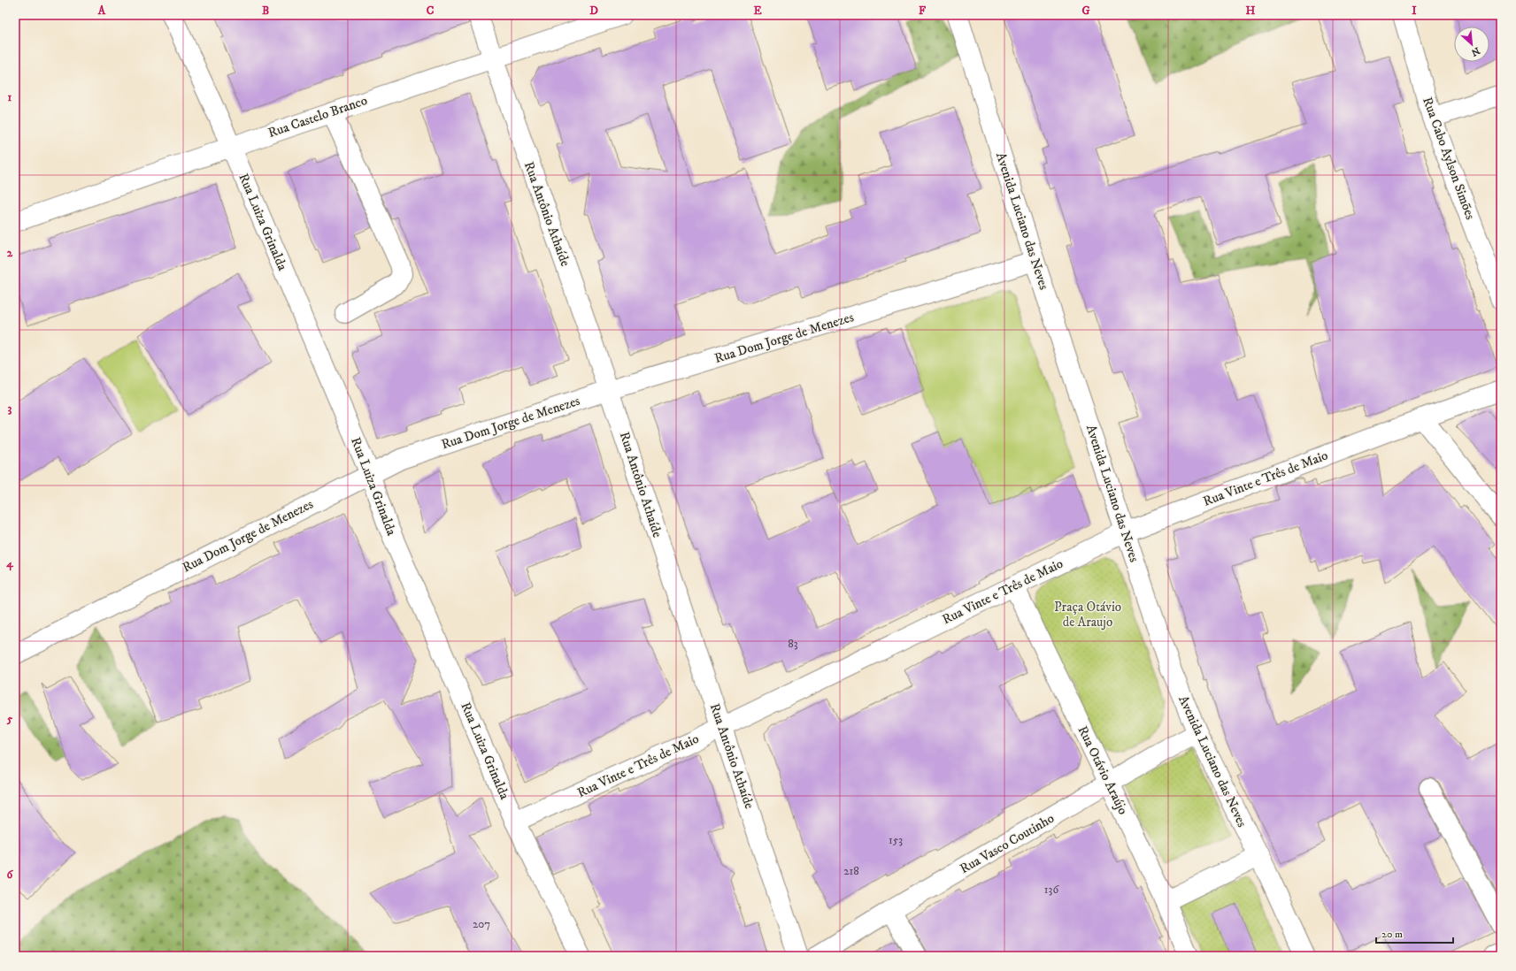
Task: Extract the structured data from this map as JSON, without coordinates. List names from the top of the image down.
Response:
{
  "streets": {
    "street": [
      "Rua Castelo Branco",
      "Rua Cabo Aylson Simões",
      "Rua Antônio Athaíde",
      "Avenida Luciano das Neves",
      "Rua Luiza Grinalda",
      "Rua Dom Jorge de Menezes",
      "Rua Vinte e Três de Maio",
      "Rua Otávio Araújo",
      "Rua Vasco Coutinho"
    ]
  },
  "crossings": [
    ["Rua Castelo Branco", "Rua Antônio Athaíde"],
    ["Rua Castelo Branco", "Rua Luiza Grinalda"],
    ["Rua Antônio Athaíde", "Rua Dom Jorge de Menezes"],
    ["Rua Antônio Athaíde", "Rua Vinte e Três de Maio"],
    ["Avenida Luciano das Neves", "Rua Dom Jorge de Menezes"],
    ["Avenida Luciano das Neves", "Rua Vinte e Três de Maio"],
    ["Avenida Luciano das Neves", "Rua Vasco Coutinho"],
    ["Rua Luiza Grinalda", "Rua Dom Jorge de Menezes"],
    ["Rua Luiza Grinalda", "Rua Vinte e Três de Maio"],
    ["Rua Vinte e Três de Maio", "Rua Otávio Araújo"],
    ["Rua Otávio Araújo", "Rua Vasco Coutinho"]
  ],
  "parks": ["Praça Otávio de Araujo"],
  "house_numbers": [
    "83",
    "153",
    "218",
    "136",
    "207"
  ],
  "scale_bar": "20 m",
  "north": "bottom right",
  "grid": {
    "columns": [
      "A",
      "B",
      "C",
      "D",
      "E",
      "F",
      "G",
      "H",
      "I"
    ],
    "rows": [
      "1",
      "2",
      "3",
      "4",
      "5",
      "6"
    ]
  }
}
